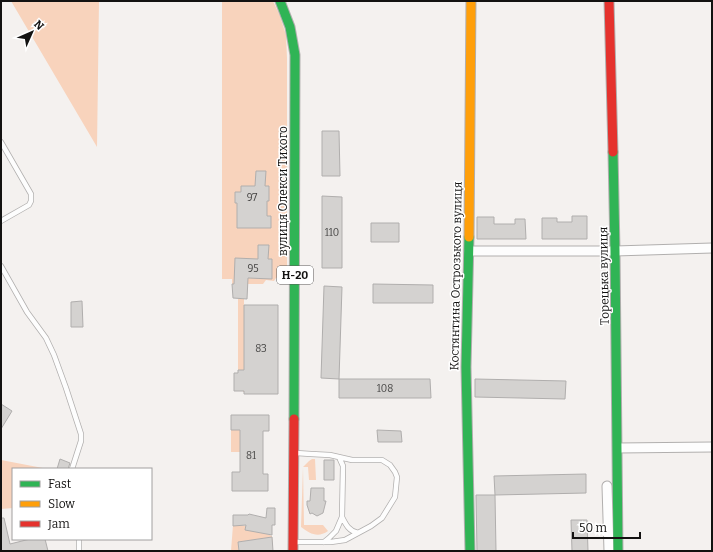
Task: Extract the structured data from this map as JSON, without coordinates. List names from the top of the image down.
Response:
{
  "streets": {
    "street": [
      "вулиця Олекси Тихого",
      "Н-20",
      "Костянтина Острозького вулиця",
      "Торецька вулиця"
    ]
  },
  "house_numbers": [
    "97",
    "110",
    "95",
    "83",
    "108",
    "81"
  ],
  "legend": ["Fast", "Slow", "Jam"],
  "scale_bar": "50 m",
  "north": "top right"
}
